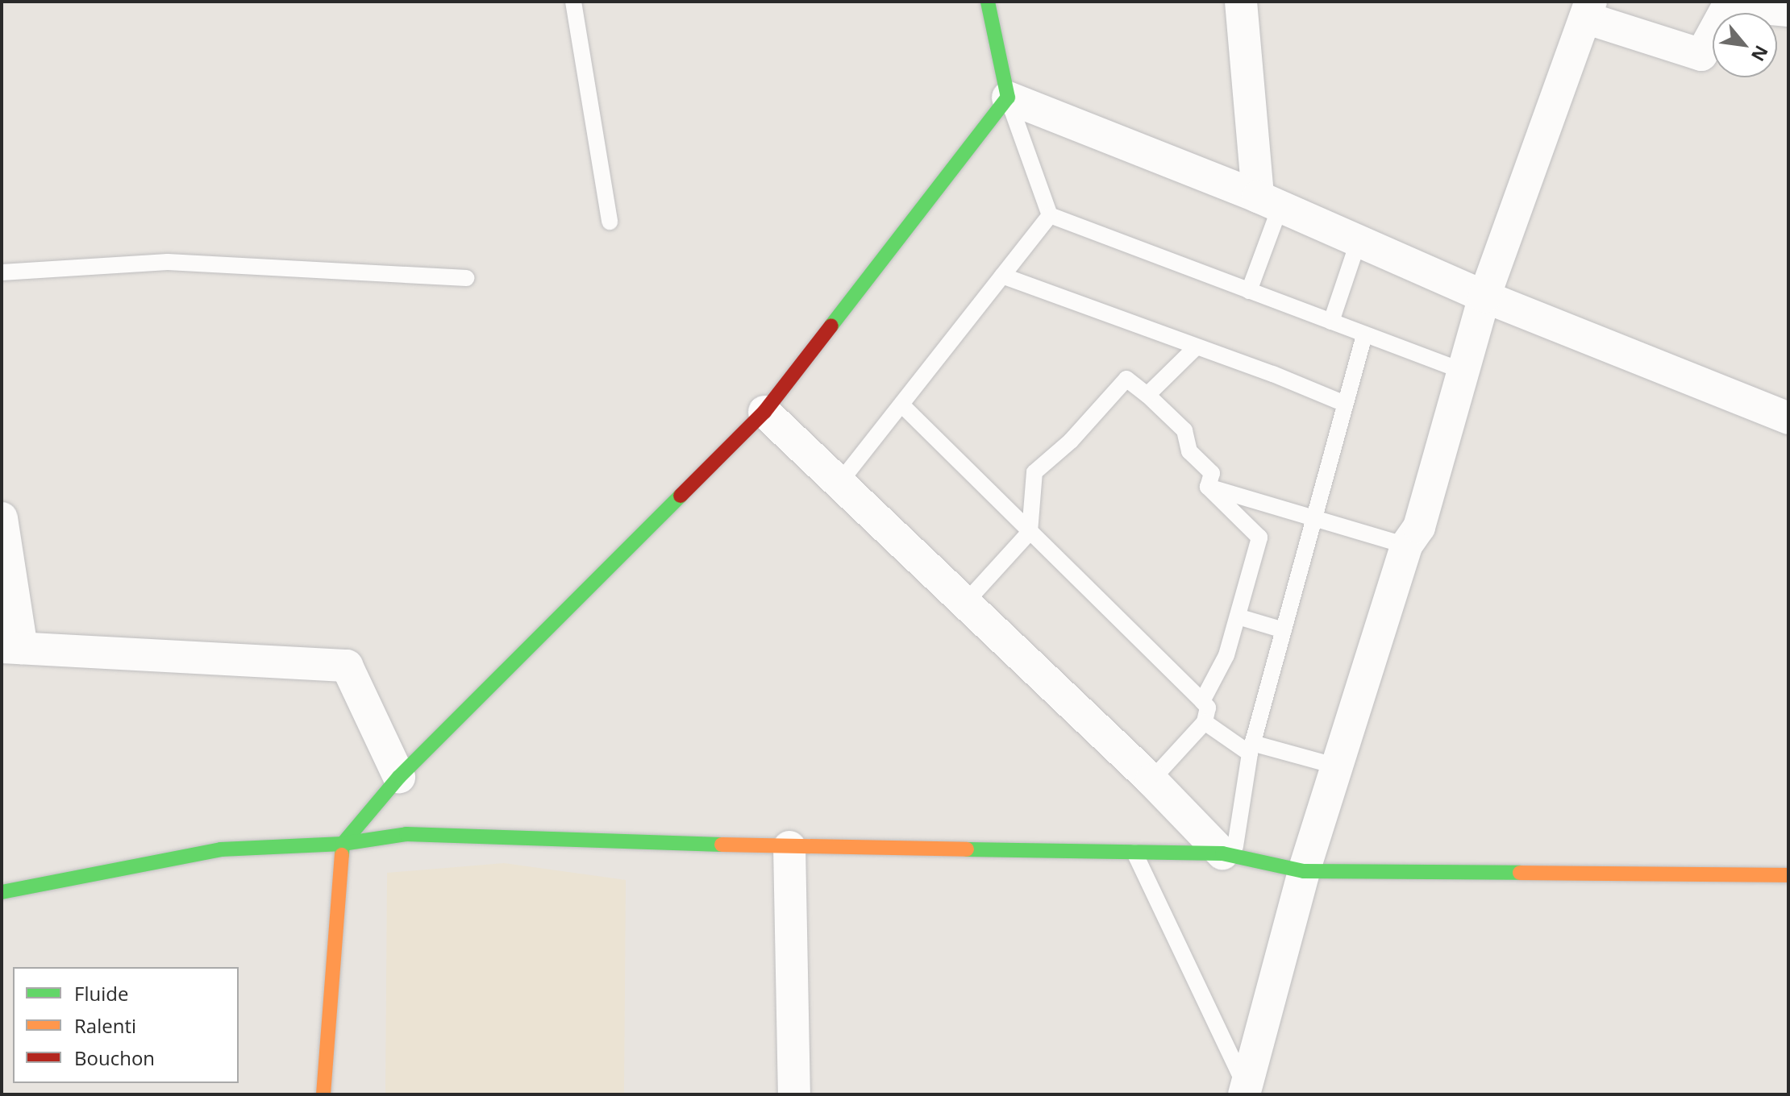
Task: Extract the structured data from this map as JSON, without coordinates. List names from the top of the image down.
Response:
{
  "legend": ["Fluide", "Ralenti", "Bouchon"],
  "north": "bottom right"
}
